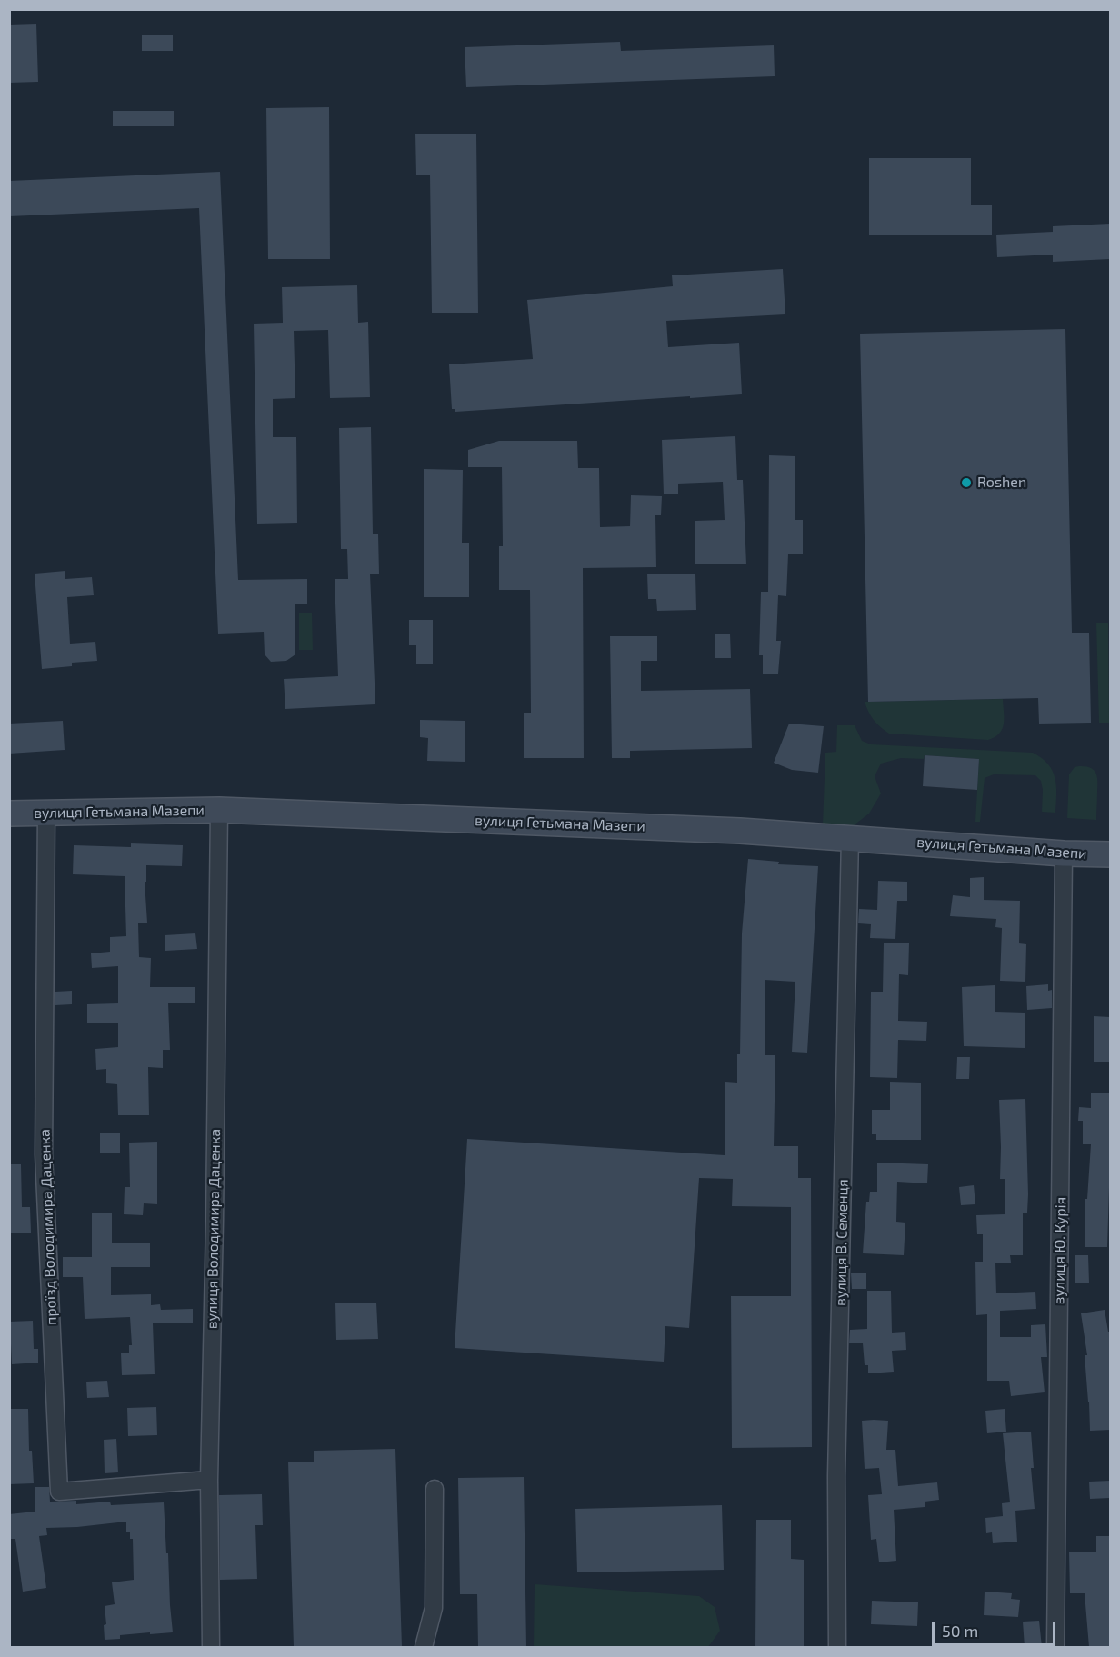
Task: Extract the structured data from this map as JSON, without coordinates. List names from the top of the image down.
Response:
{
  "streets": {
    "street": [
      "вулиця Гетьмана Мазепи",
      "проїзд Володимира Даценка",
      "вулиця Володимира Даценка",
      "вулиця В. Семенця",
      "вулиця Ю. Курія"
    ]
  },
  "crossings": [
    ["вулиця Гетьмана Мазепи", "проїзд Володимира Даценка"],
    ["вулиця Гетьмана Мазепи", "вулиця Володимира Даценка"],
    ["вулиця Гетьмана Мазепи", "вулиця В. Семенця"],
    ["вулиця Гетьмана Мазепи", "вулиця Ю. Курія"],
    ["проїзд Володимира Даценка", "вулиця Володимира Даценка"]
  ],
  "places": ["Roshen"],
  "scale_bar": "50 m"
}
